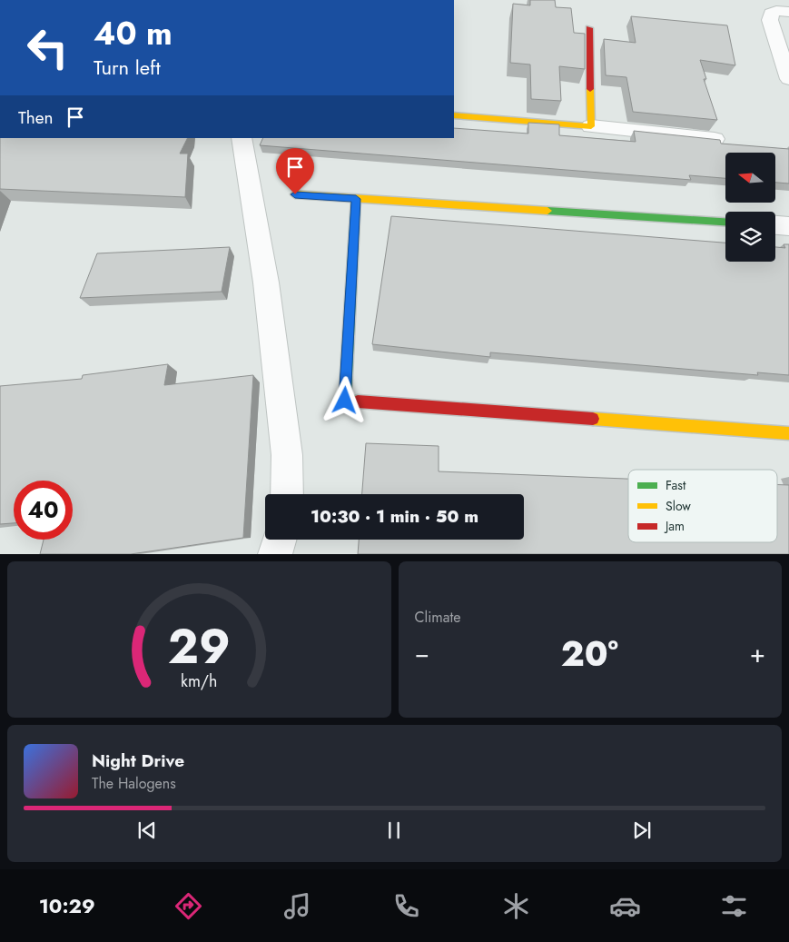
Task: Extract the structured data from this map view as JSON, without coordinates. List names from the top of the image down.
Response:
{
  "legend": ["Fast", "Slow", "Jam"],
  "north": "left",
  "page": {
    "turn": ["40 m", "Turn left"],
    "then": "Then",
    "limit": "40",
    "trip": "10:30 · 1 min · 50 m",
    "tile": "Climate",
    "heat": ["−", "20°", "+"],
    "song": ["Night Drive", "The Halogens"],
    "tabs": "10:29",
    "gauge": ["29", "km/h"]
  }
}
